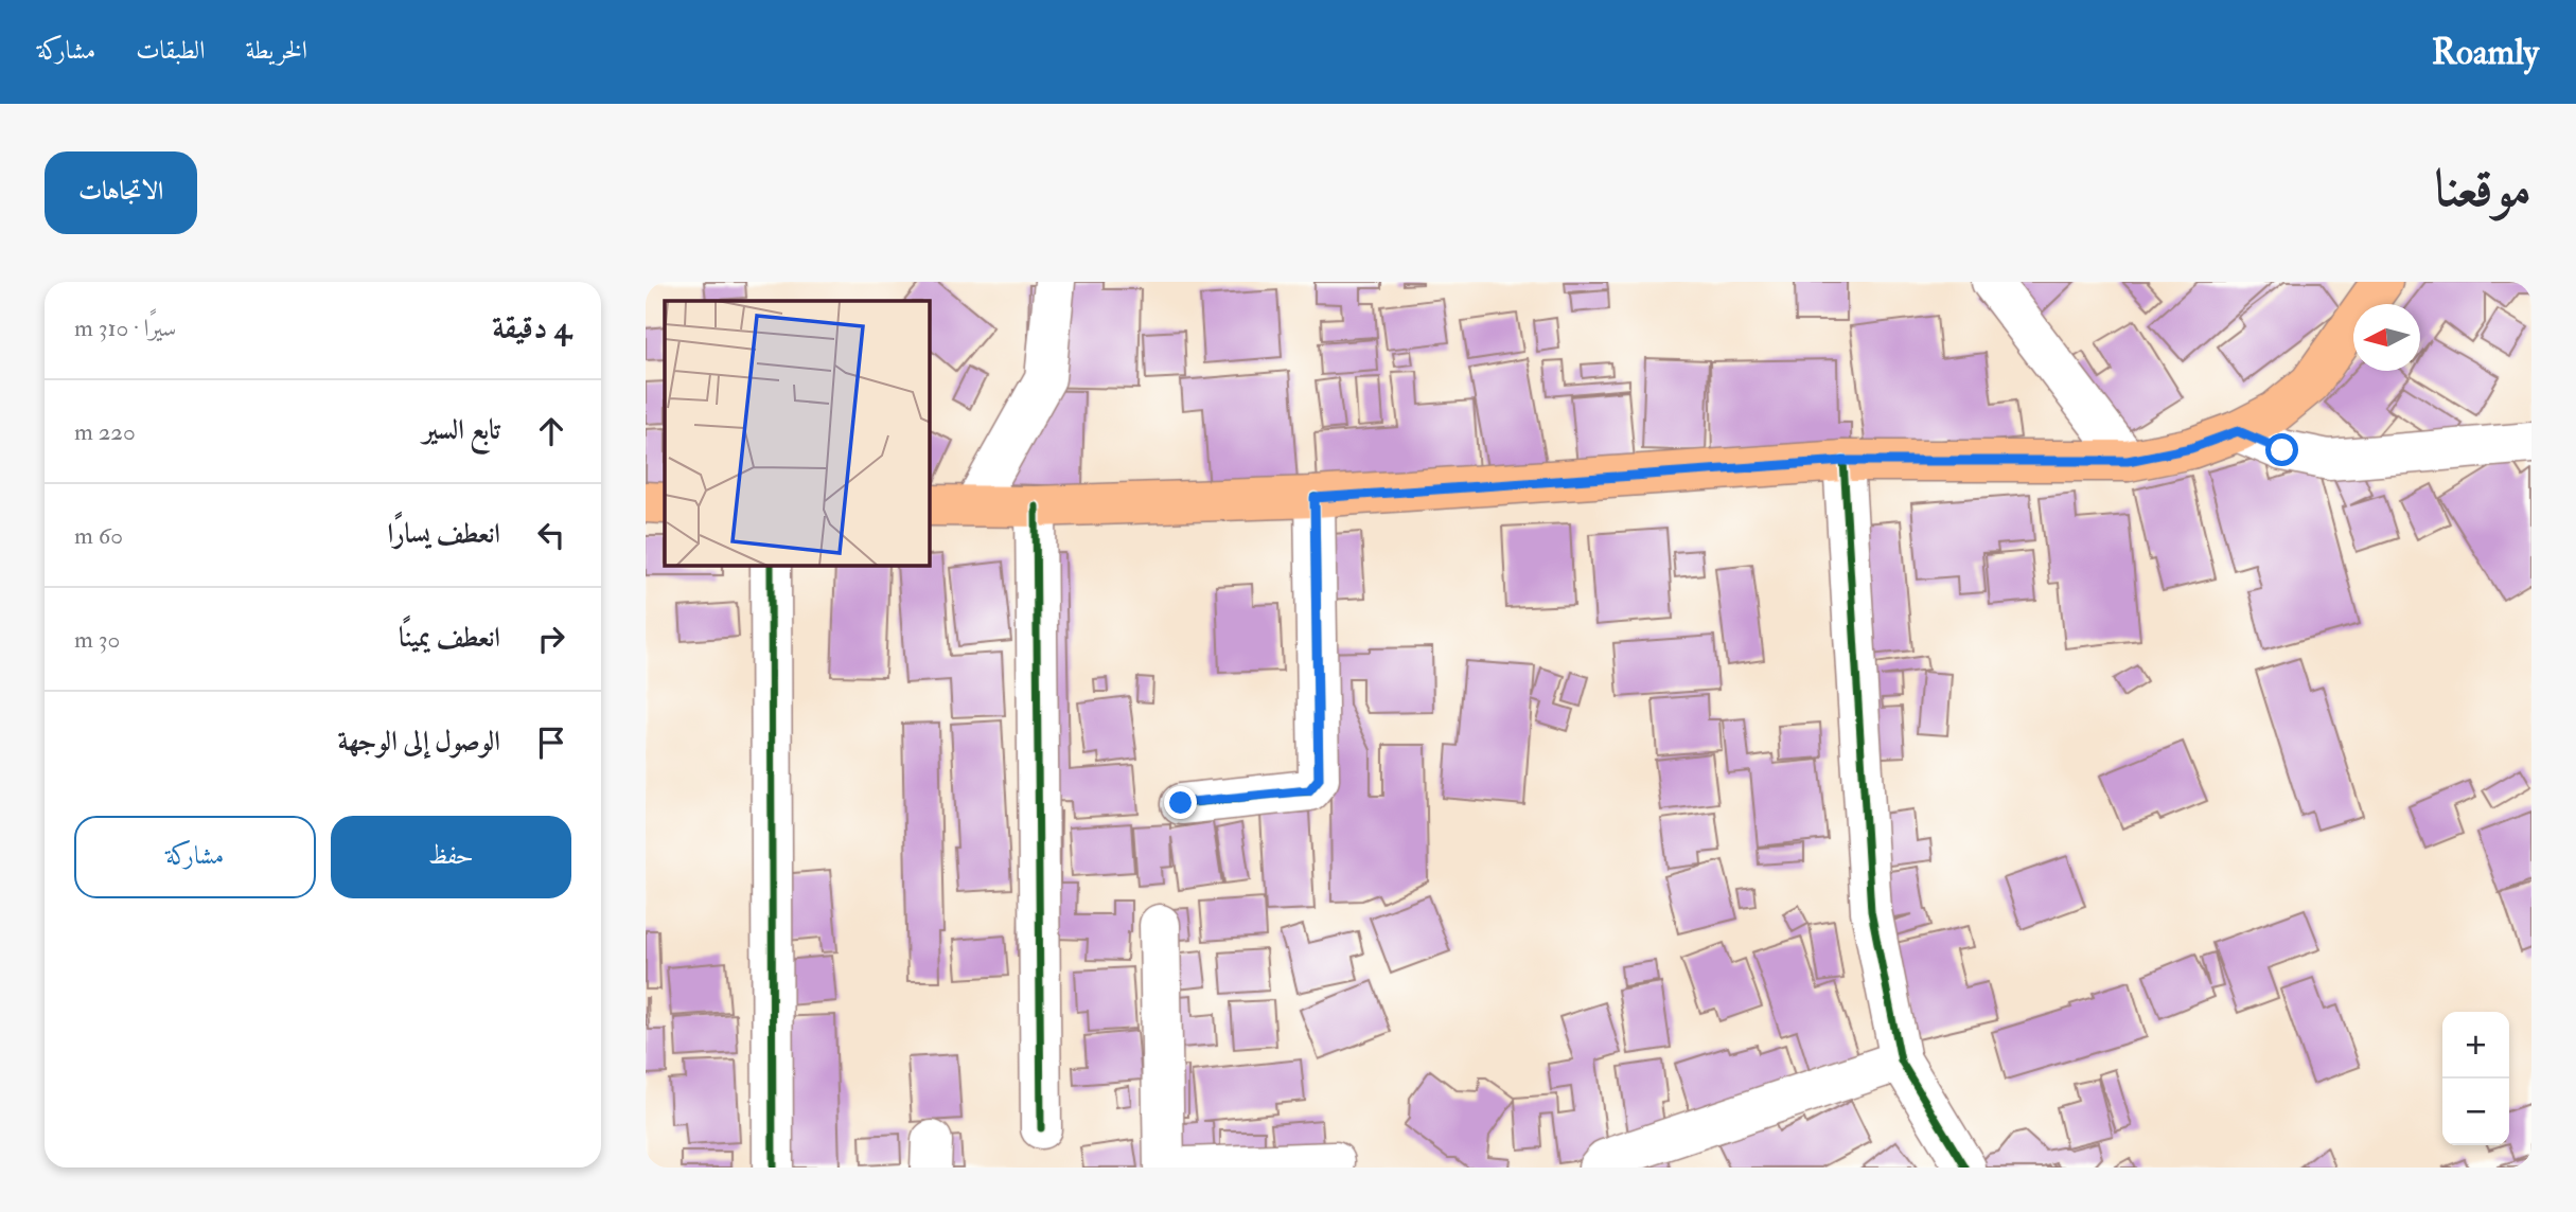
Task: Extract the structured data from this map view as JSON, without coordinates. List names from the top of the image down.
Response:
{
  "north": "left",
  "page": {
    "header": "Roamly",
    "nav": ["الخريطة", "الطبقات", "مشاركة"],
    "title": "موقعنا",
    "buttons": [
      "الاتجاهات",
      ["حفظ", "مشاركة"]
    ],
    "heading": ["4 دقيقة", "سيرًا · 310 m"],
    "list": [
      ["تابع السير", "220 m"],
      ["انعطف يسارًا", "60 m"],
      ["انعطف يمينًا", "30 m"],
      "الوصول إلى الوجهة"
    ],
    "map_buttons": ["+", "−"]
  }
}
